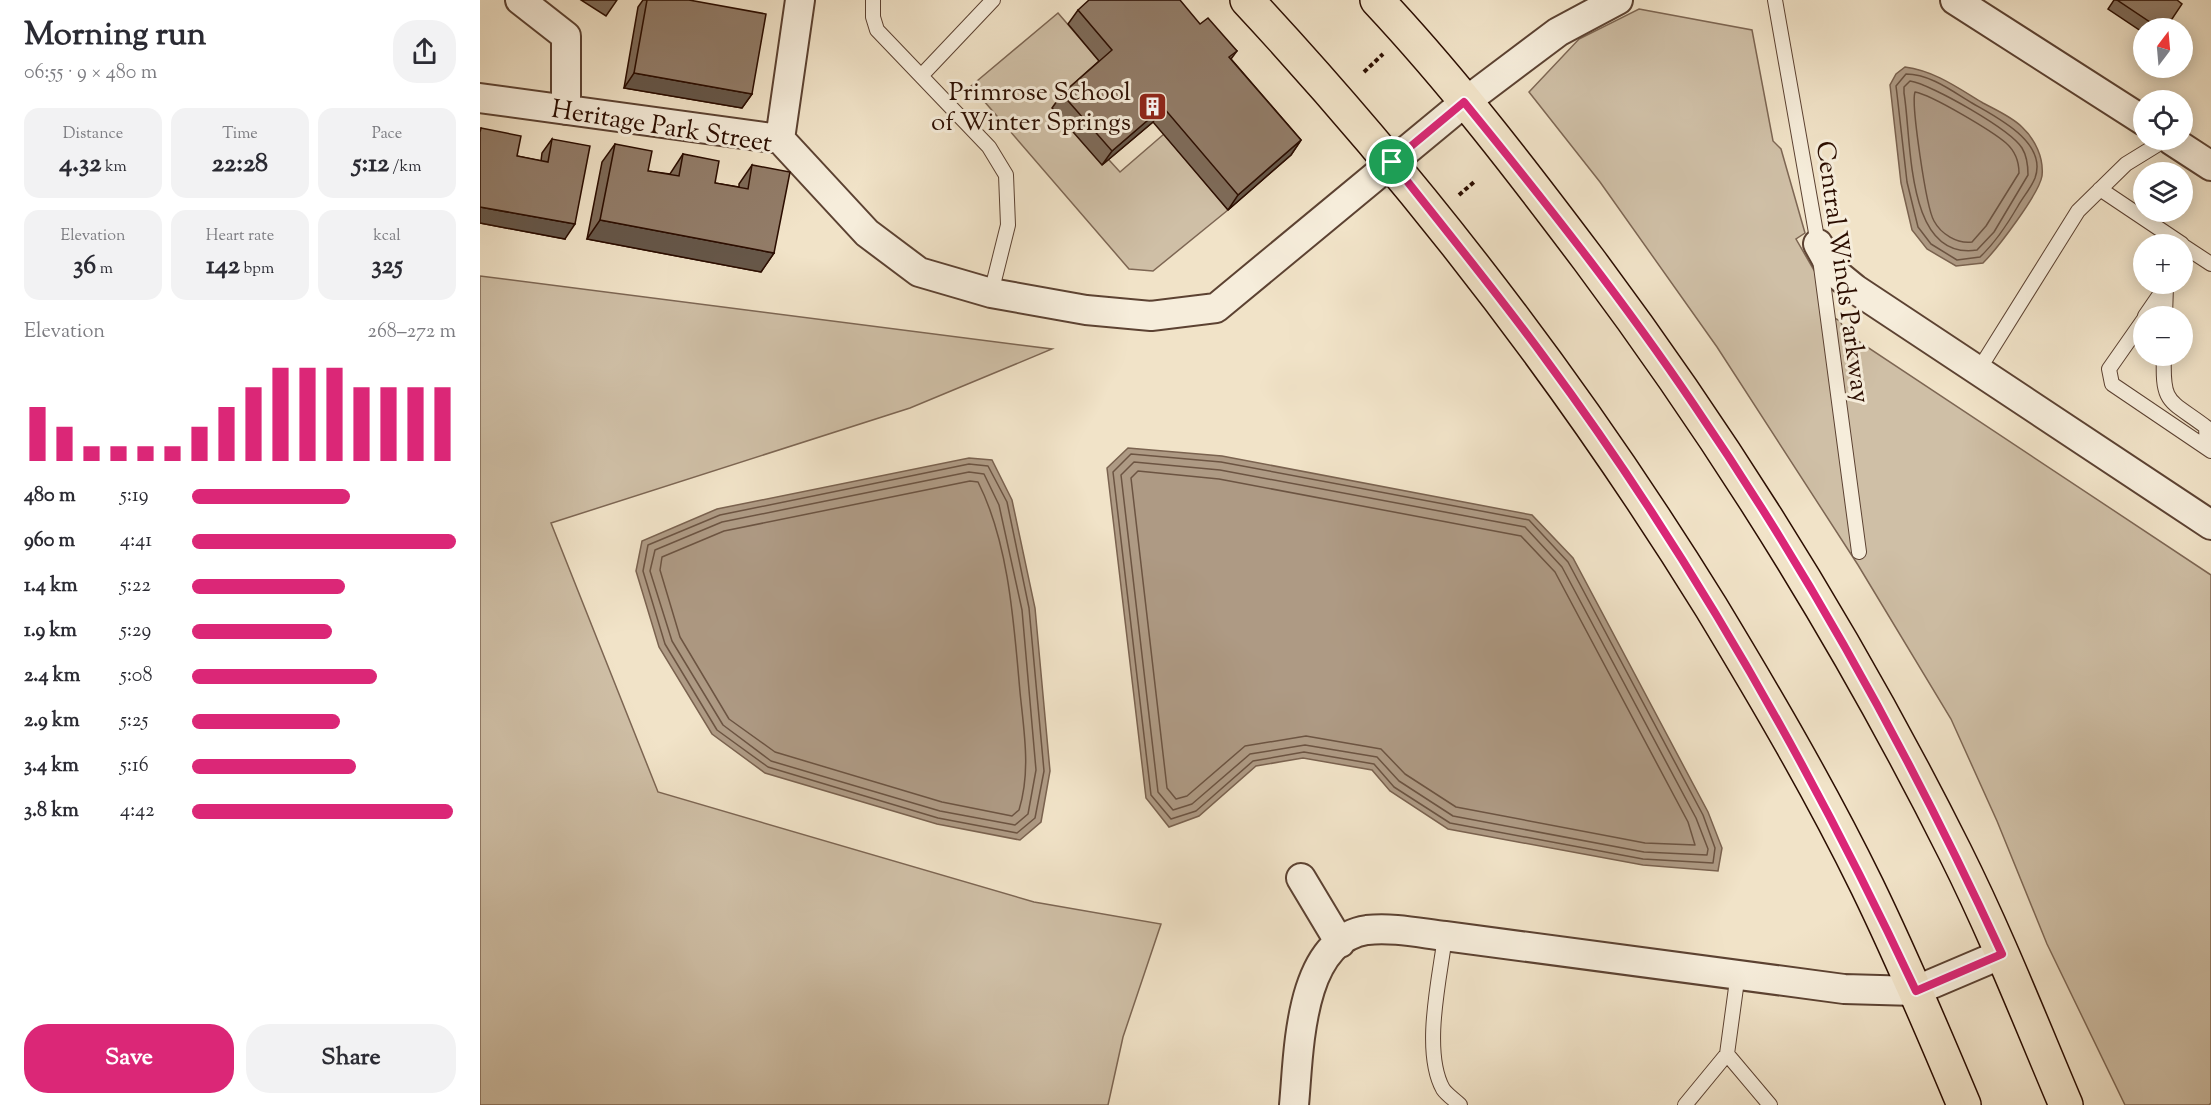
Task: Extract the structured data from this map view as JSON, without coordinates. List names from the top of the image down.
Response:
{
  "streets": {
    "street": ["Heritage Park Street"],
    "lane": ["Central Winds Parkway"]
  },
  "places": {
    "building": ["Primrose School of Winter Springs"]
  },
  "north": "top",
  "page": {
    "heading": ["Morning run", "06:55 · 9 × 480 m"],
    "map_buttons": ["+", "−"],
    "stats": [
      ["Distance", "4.32 km"],
      ["Time", "22:28"],
      ["Pace", "5:12 /km"],
      ["Elevation", "36 m"],
      ["Heart rate", "142 bpm"],
      ["kcal", "325"]
    ],
    "chart": ["Elevation", "268–272 m"],
    "list": [
      {
        "name": "480 m",
        "note": "5:19"
      },
      {
        "name": "960 m",
        "note": "4:41"
      },
      {
        "name": "1.4 km",
        "note": "5:22"
      },
      {
        "name": "1.9 km",
        "note": "5:29"
      },
      {
        "name": "2.4 km",
        "note": "5:08"
      },
      {
        "name": "2.9 km",
        "note": "5:25"
      },
      {
        "name": "3.4 km",
        "note": "5:16"
      },
      {
        "name": "3.8 km",
        "note": "4:42"
      }
    ],
    "buttons": ["Save", "Share"]
  }
}
